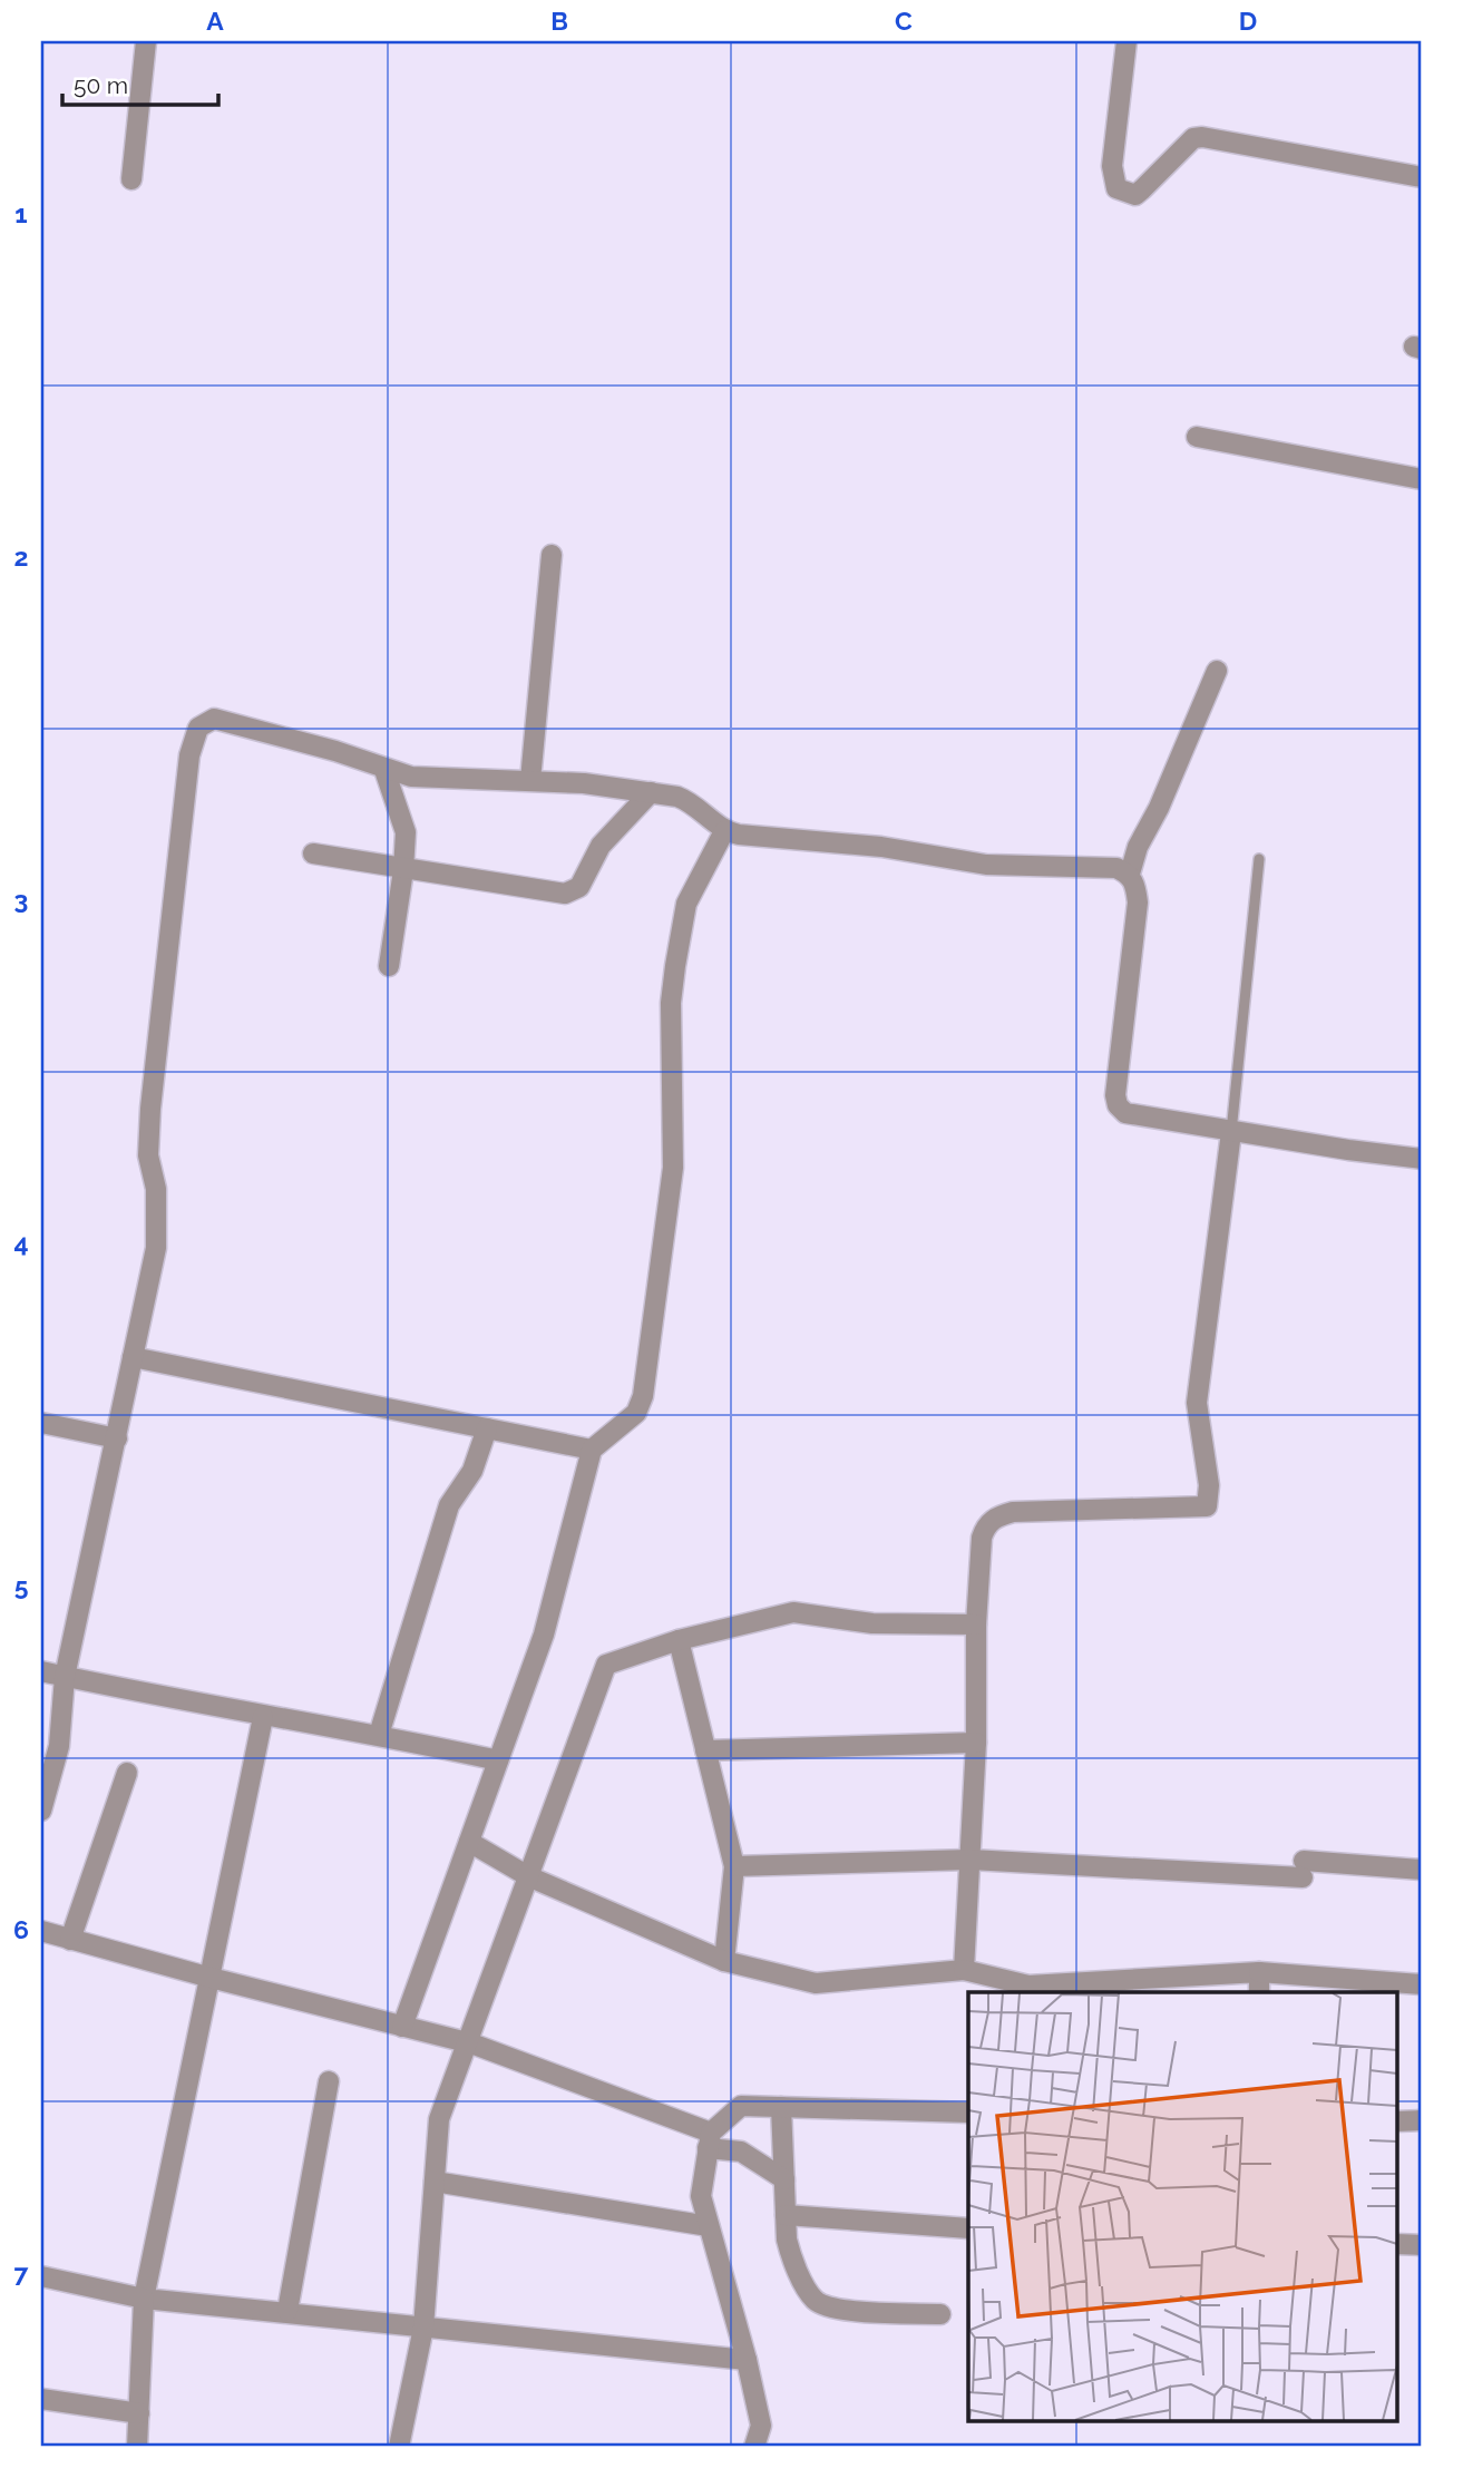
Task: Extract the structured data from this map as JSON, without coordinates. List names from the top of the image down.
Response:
{
  "scale_bar": "50 m",
  "grid": {
    "columns": [
      "A",
      "B",
      "C",
      "D"
    ],
    "rows": [
      "1",
      "2",
      "3",
      "4",
      "5",
      "6",
      "7"
    ]
  }
}
